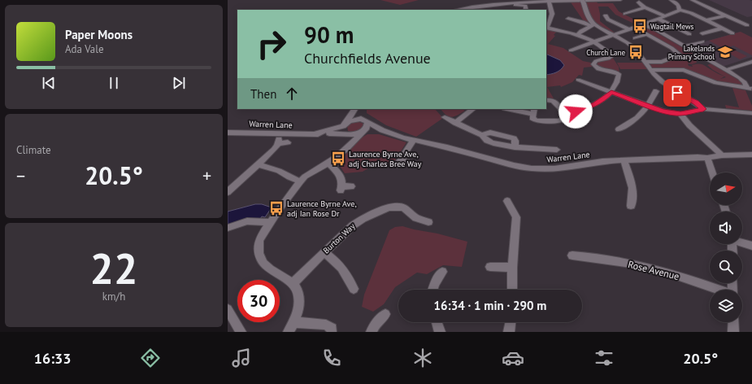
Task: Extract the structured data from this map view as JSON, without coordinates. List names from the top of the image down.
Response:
{
  "streets": {
    "street": ["Warren Lane", "Burton Way", "Rose Avenue"]
  },
  "places": {
    "bus stop": [
      "Wagtail Mews",
      "Church Lane",
      "Laurence Byrne Ave, adj Charles Bree Way",
      "Laurence Byrne Ave, adj Ian Rose Dr"
    ],
    "school or university": ["Lakelands Primary School"]
  },
  "north": "right",
  "page": {
    "turn": ["90 m", "Churchfields Avenue"],
    "song": ["Paper Moons", "Ada Vale"],
    "then": "Then",
    "tile": [
      "Climate",
      ["22", "km/h"]
    ],
    "heat": ["−", "20.5°", "+"],
    "limit": "30",
    "trip": "16:34 · 1 min · 290 m",
    "tabs": ["16:33", "20.5°"]
  }
}
